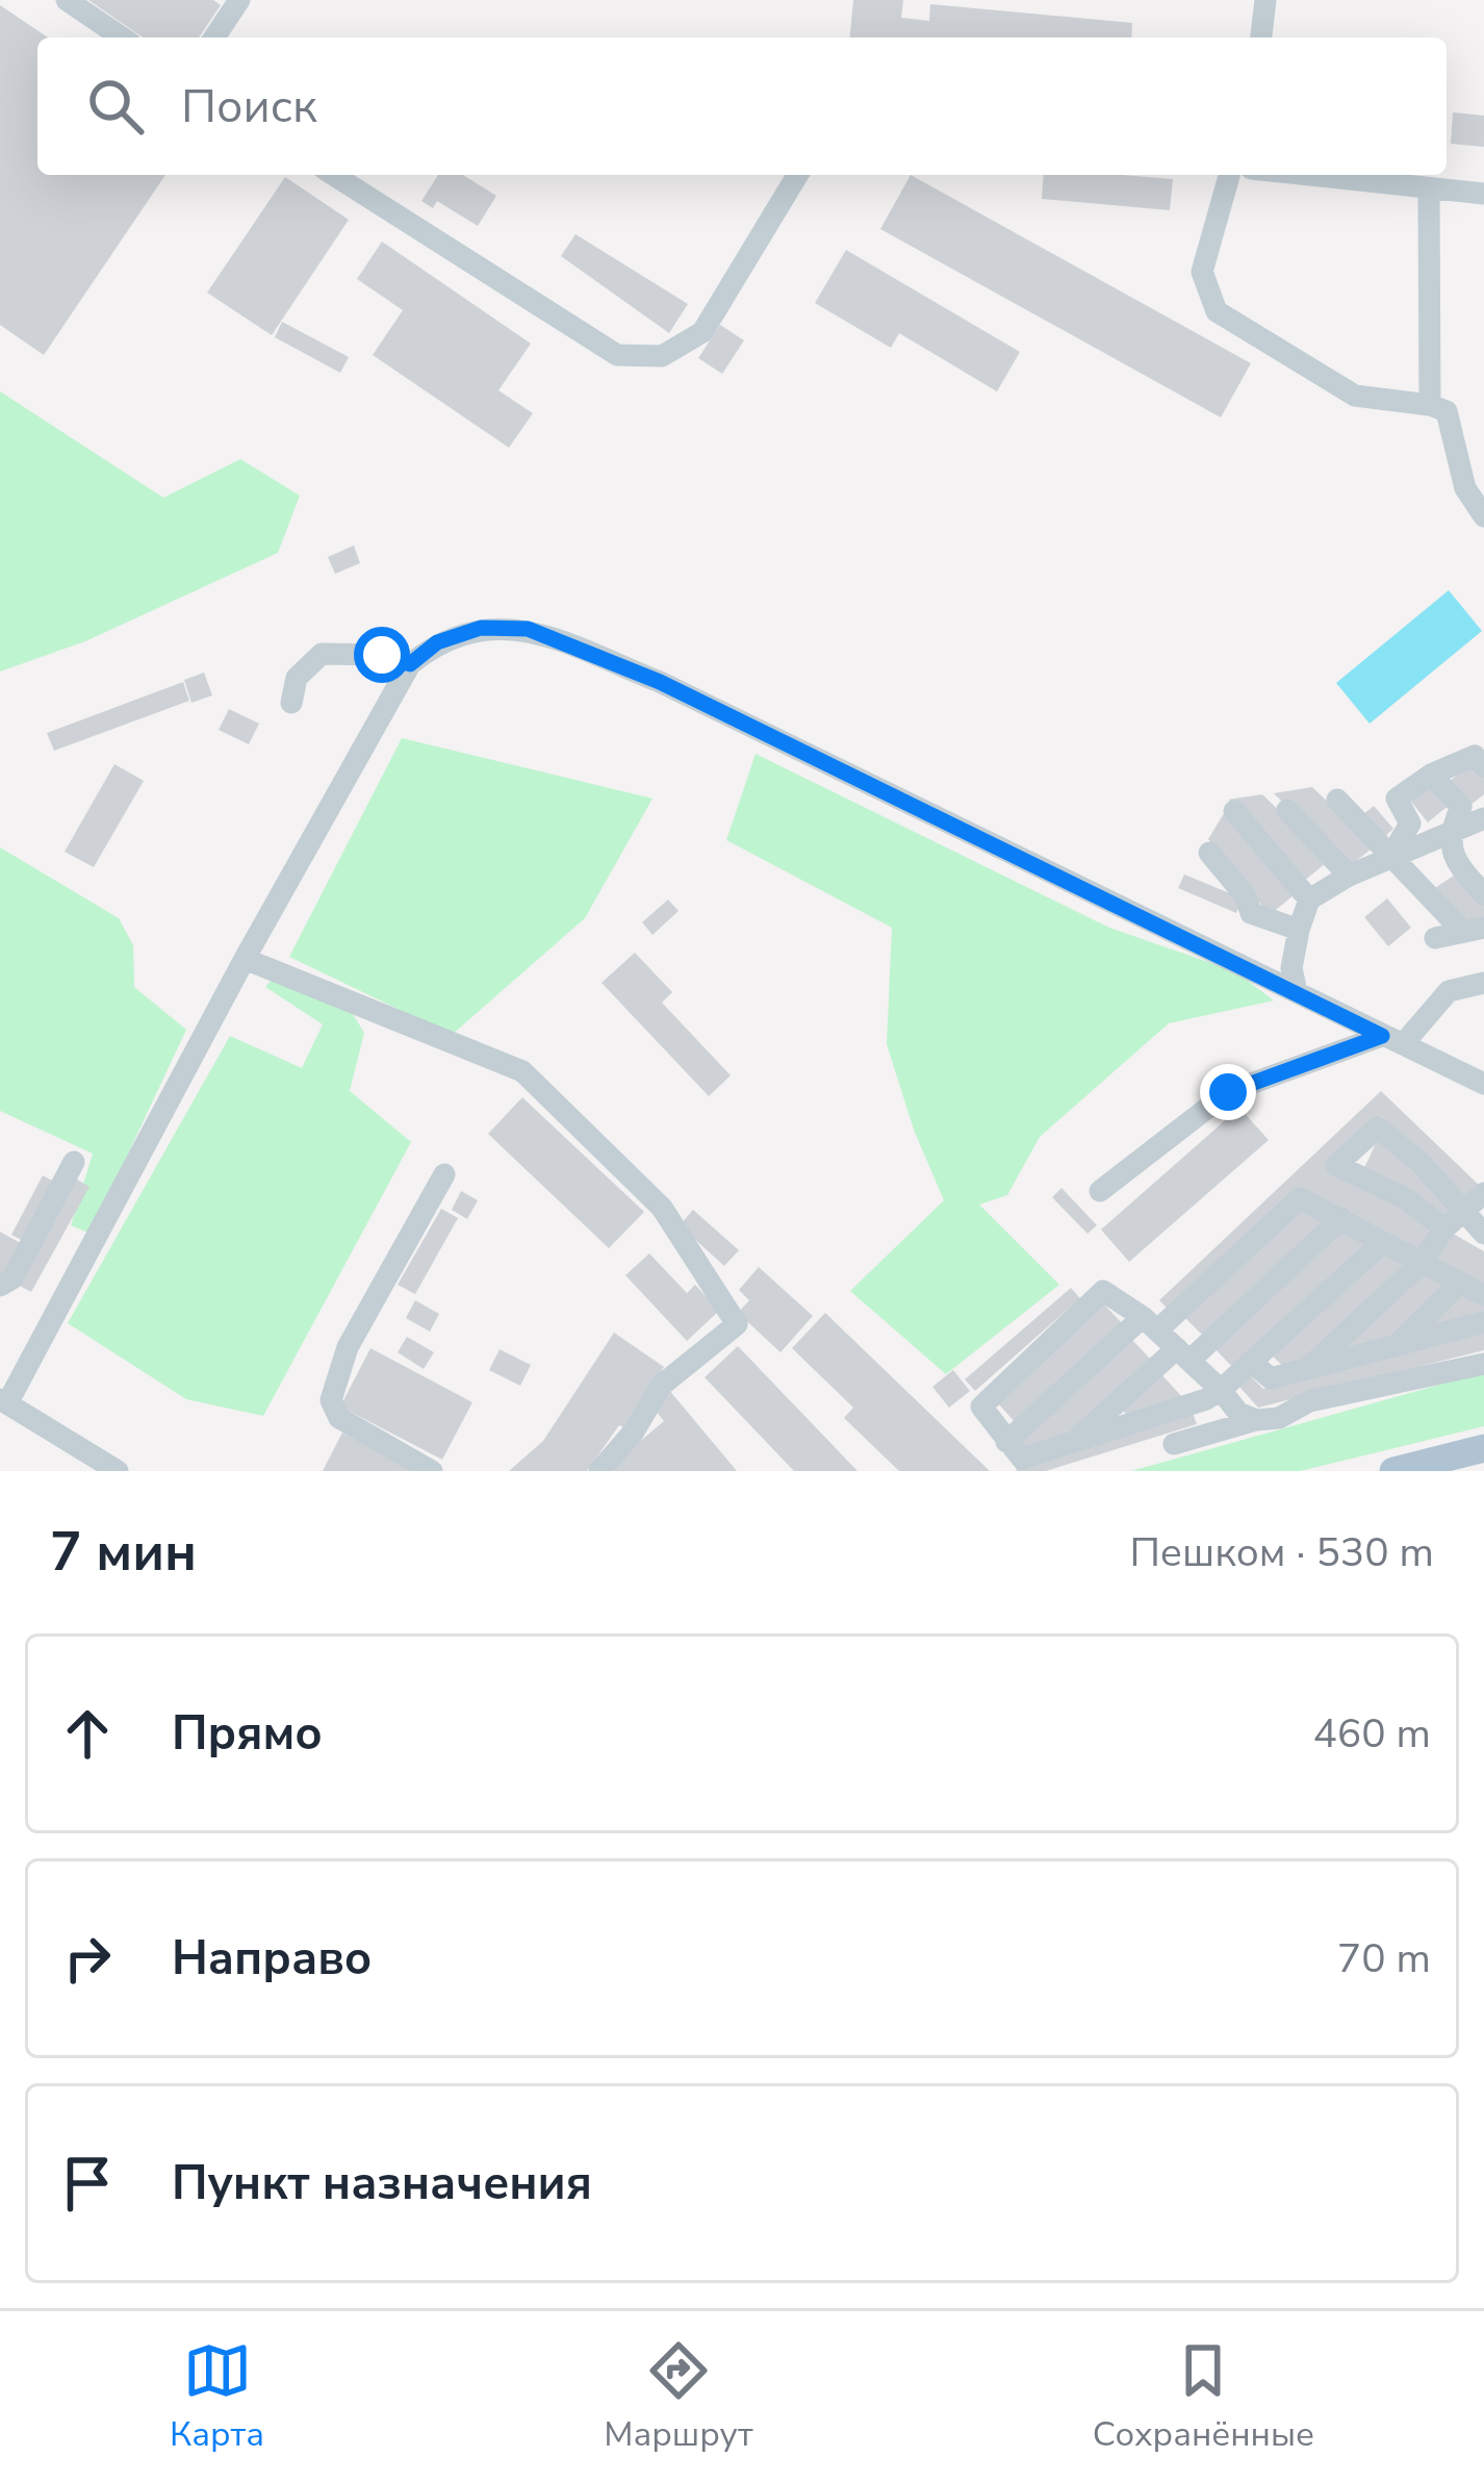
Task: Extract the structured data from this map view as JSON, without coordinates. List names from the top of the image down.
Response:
{
  "page": {
    "search": "Поиск",
    "heading": ["7 мин", "Пешком · 530 m"],
    "list": [
      ["Прямо", "460 m"],
      ["Направо", "70 m"],
      "Пункт назначения"
    ],
    "nav": ["Карта", "Маршрут", "Сохранённые"]
  }
}
